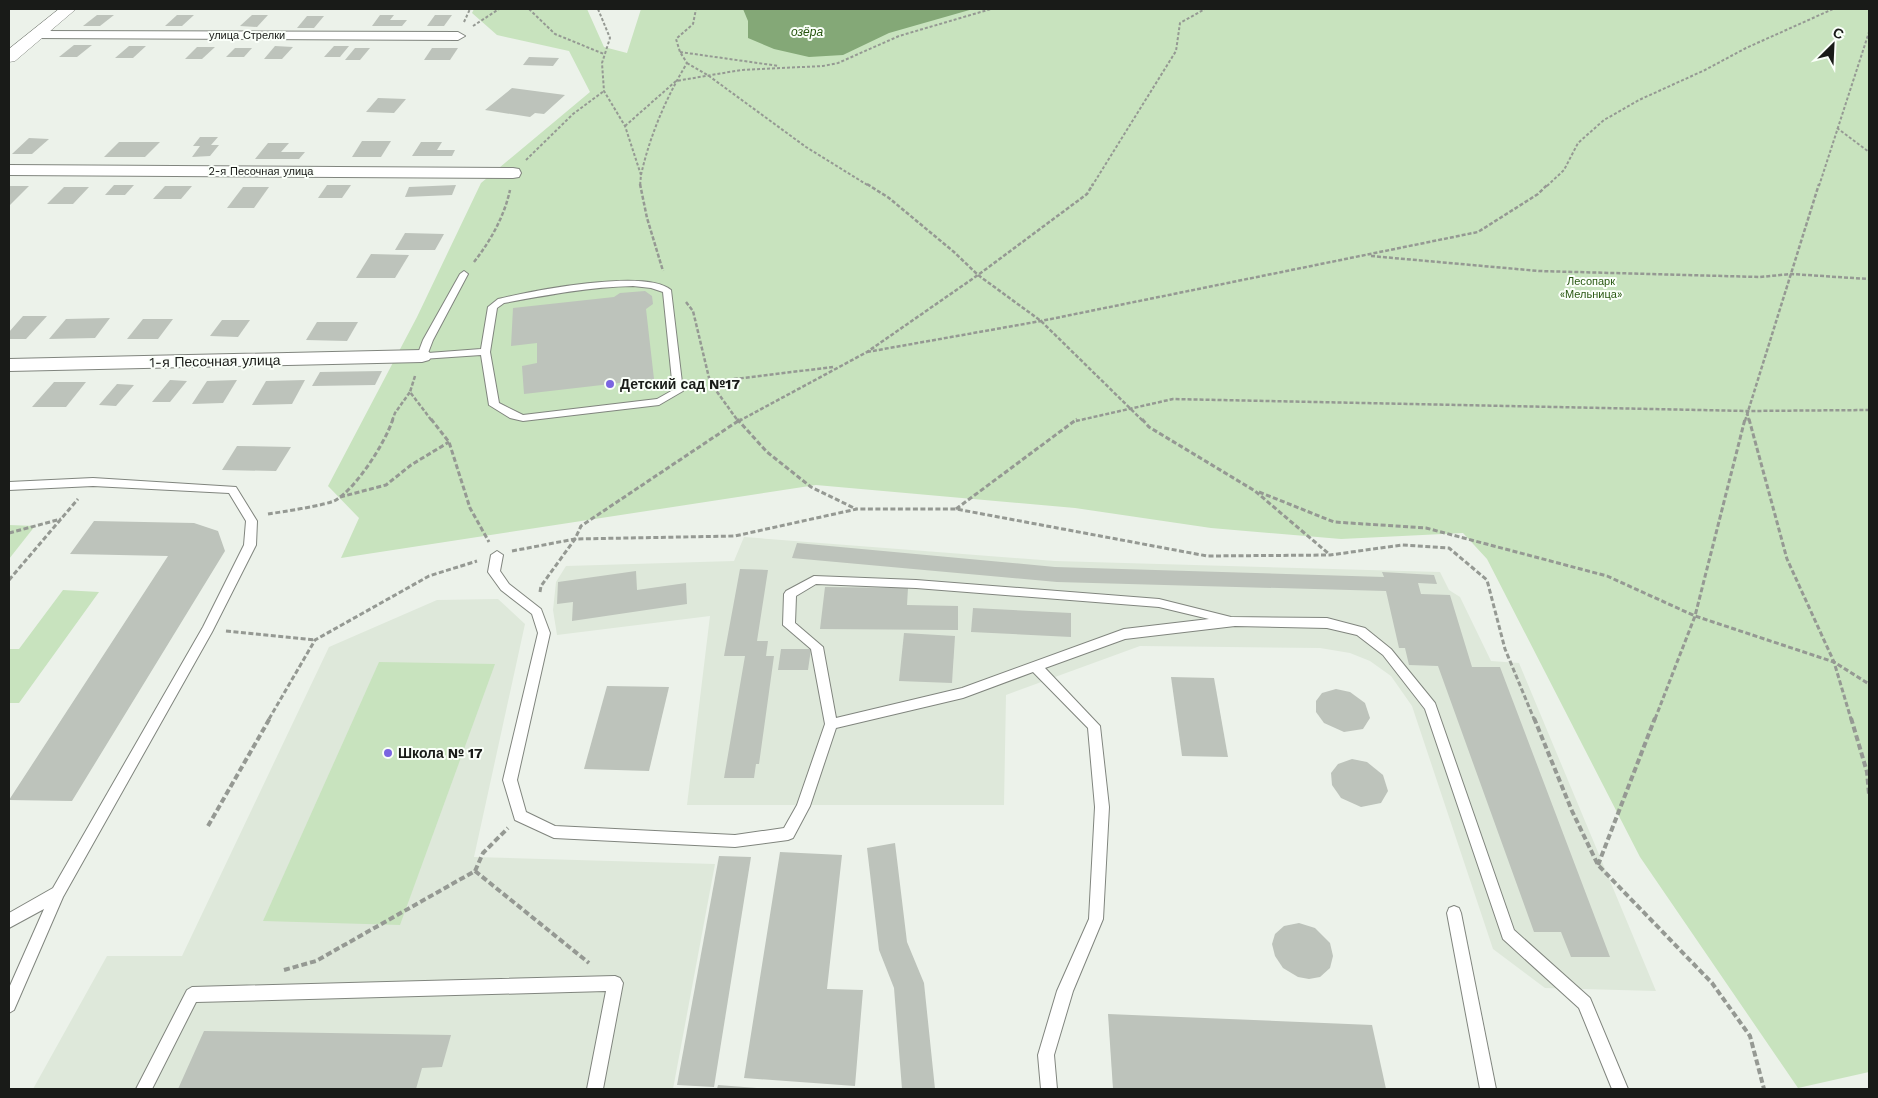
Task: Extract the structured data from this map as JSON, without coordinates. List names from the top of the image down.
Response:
{
  "streets": {
    "street": ["улица Стрелки", "2-я Песочная улица", "1-я Песочная улица"]
  },
  "water": ["озёра"],
  "parks": ["Лесопарк «Мельница»"],
  "places": ["Детский сад №17", "Школа № 17"],
  "north": "top right"
}
